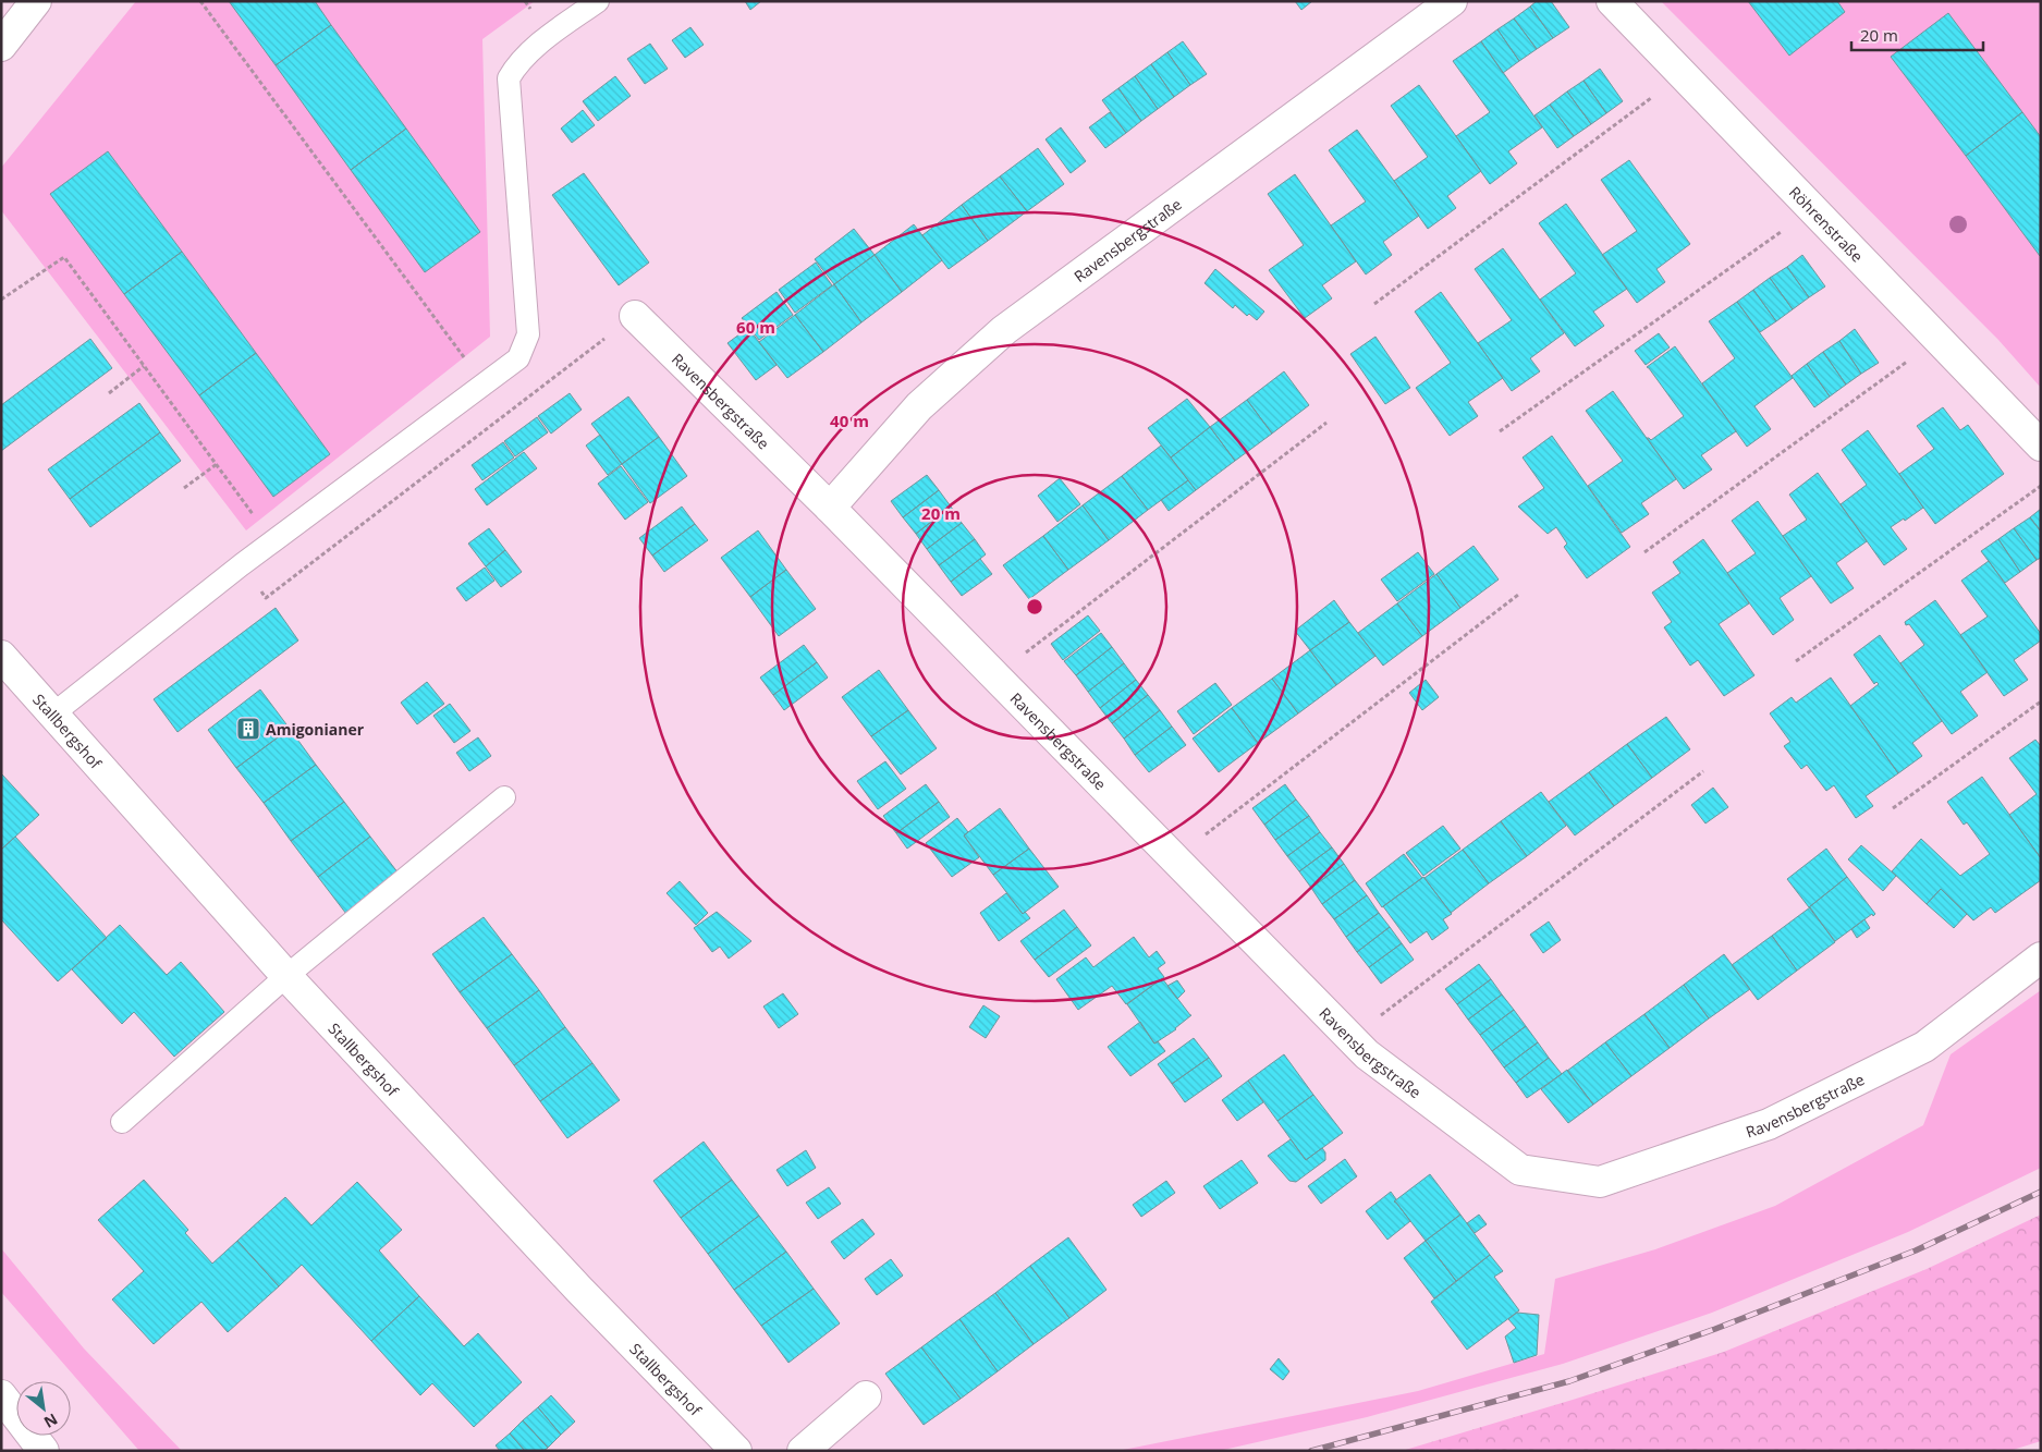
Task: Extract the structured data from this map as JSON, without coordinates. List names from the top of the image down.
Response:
{
  "streets": {
    "street": ["Röhrenstraße", "Ravensbergstraße", "Stallbergshof"]
  },
  "places": {
    "building": ["Amigonianer"]
  },
  "scale_bar": "20 m",
  "north": "bottom right",
  "rings": ["60 m", "40 m", "20 m"]
}
